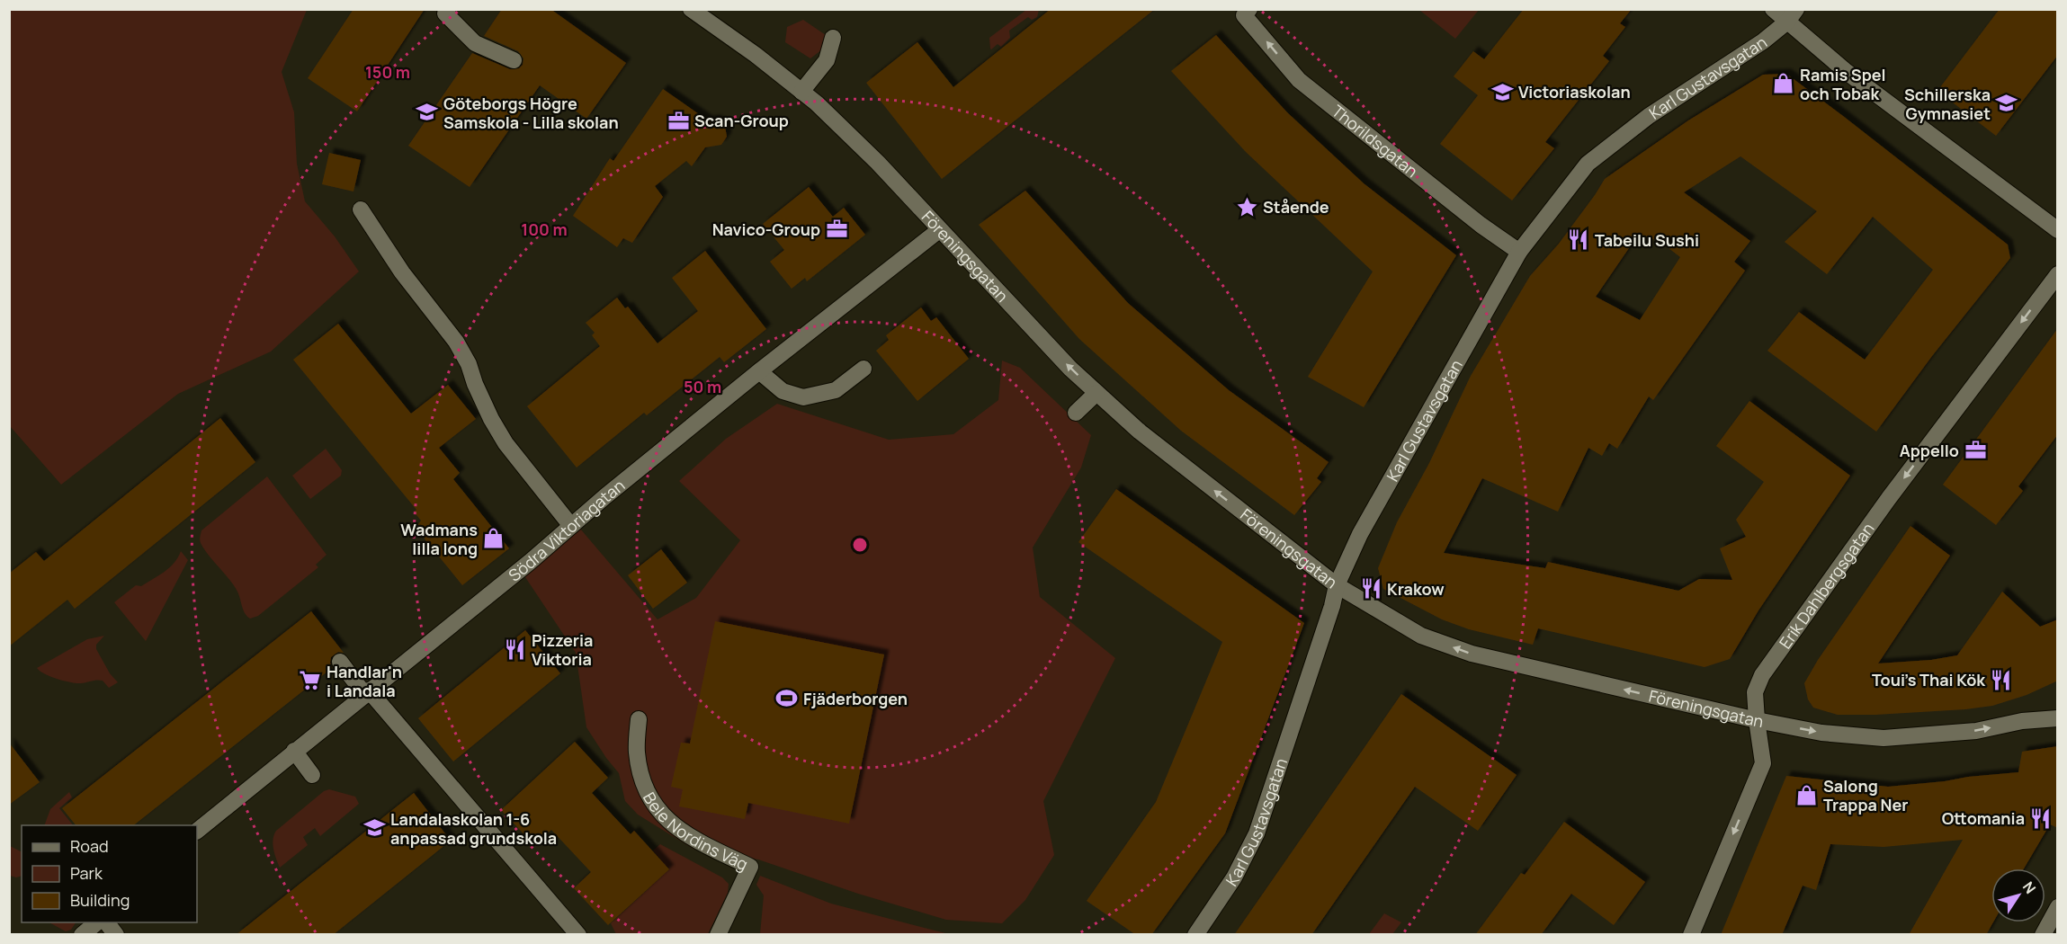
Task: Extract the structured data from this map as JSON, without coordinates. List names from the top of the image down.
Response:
{
  "streets": {
    "street": [
      "Karl Gustavsgatan",
      "Thorildsgatan",
      "Föreningsgatan",
      "Södra Viktoriagatan",
      "Erik Dahlbergsgatan",
      "Bele Nordins Väg"
    ]
  },
  "crossings": [
    ["Karl Gustavsgatan", "Thorildsgatan"],
    ["Karl Gustavsgatan", "Föreningsgatan"],
    ["Föreningsgatan", "Södra Viktoriagatan"],
    ["Föreningsgatan", "Erik Dahlbergsgatan"]
  ],
  "one_way": ["Thorildsgatan", "Erik Dahlbergsgatan"],
  "places": {
    "shop": ["Ramis Spel och Tobak", "Wadmans lilla long", "Salong Trappa Ner"],
    "school or university": [
      "Victoriaskolan",
      "Schillerska Gymnasiet",
      "Göteborgs Högre Samskola - Lilla skolan",
      "Landalaskolan 1-6 anpassad grundskola"
    ],
    "office": ["Scan-Group", "Navico-Group", "Appello"],
    "place": ["Stående"],
    "restaurant": [
      "Tabeilu Sushi",
      "Krakow",
      "Pizzeria Viktoria",
      "Toui's Thai Kök",
      "Ottomania"
    ],
    "supermarket": ["Handlar'n i Landala"],
    "sports": ["Fjäderborgen"]
  },
  "legend": ["Road", "Park", "Building"],
  "north": "top right",
  "rings": ["150 m", "100 m", "50 m"]
}
